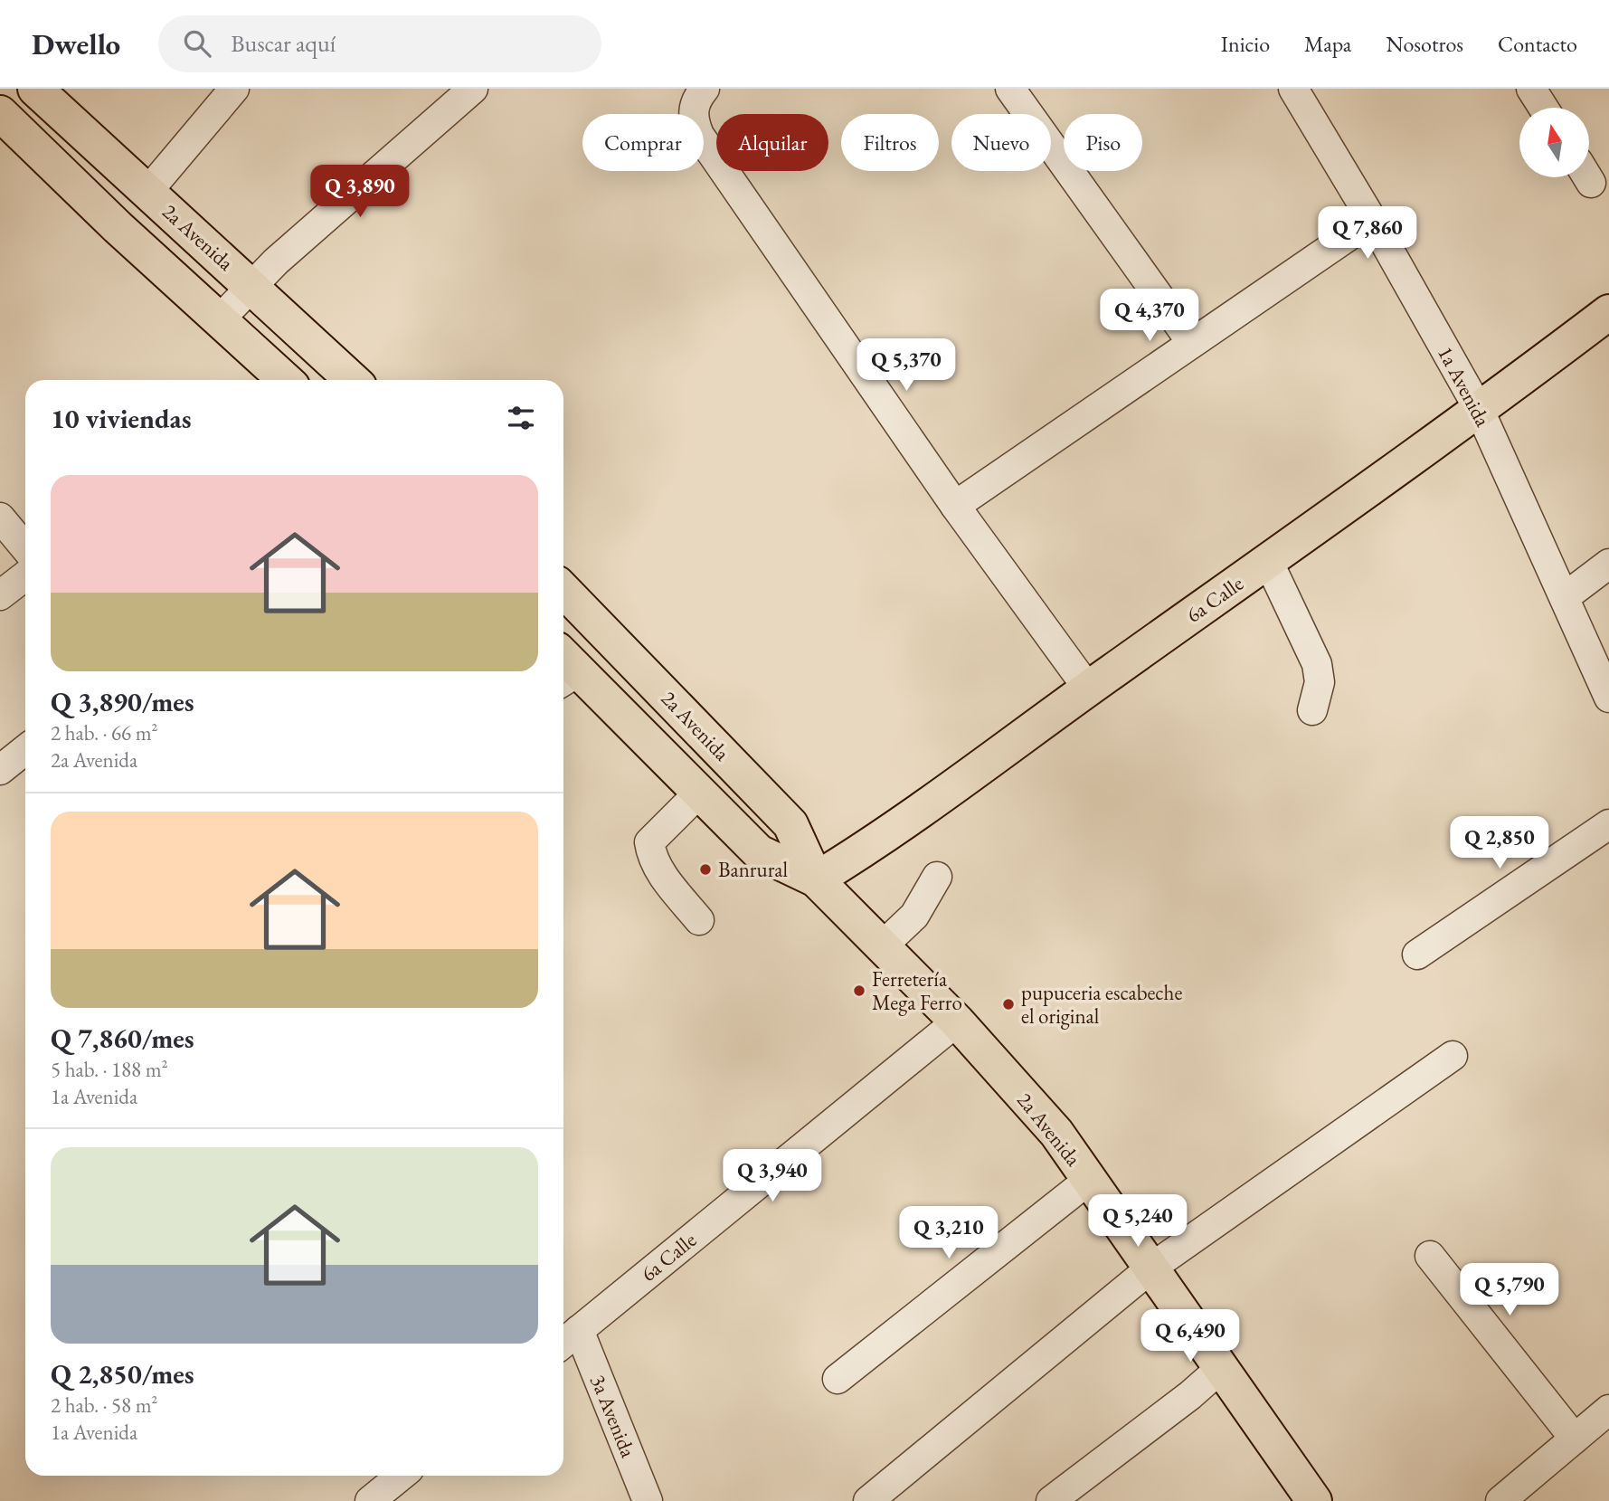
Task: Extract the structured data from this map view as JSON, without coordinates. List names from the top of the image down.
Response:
{
  "streets": {
    "main road": ["2a Avenida", "6a Calle"],
    "street": ["1a Avenida", "3a Avenida"]
  },
  "crossings": [
    ["2a Avenida", "6a Calle"],
    ["1a Avenida", "6a Calle"],
    ["6a Calle", "3a Avenida"]
  ],
  "places": ["Banrural", "Ferretería Mega Ferro", "pupuceria escabeche el original"],
  "north": "top",
  "page": {
    "header": "Dwello",
    "search": "Buscar aquí",
    "nav": [
      "Inicio",
      "Mapa",
      "Nosotros",
      "Contacto"
    ],
    "chip": [
      "Comprar",
      "Alquilar",
      "Filtros",
      "Nuevo",
      "Piso"
    ],
    "price": [
      "Q 3,890",
      "Q 7,860",
      "Q 4,370",
      "Q 5,370",
      "Q 2,850",
      "Q 3,940",
      "Q 5,240",
      "Q 3,210",
      "Q 5,790",
      "Q 6,490"
    ],
    "heading": "10 viviendas",
    "list": [
      {
        "name": "Q 3,890/mes",
        "note": "2 hab. · 66 m² · 2a Avenida"
      },
      {
        "name": "Q 7,860/mes",
        "note": "5 hab. · 188 m² · 1a Avenida"
      },
      {
        "name": "Q 2,850/mes",
        "note": "2 hab. · 58 m² · 1a Avenida"
      }
    ]
  }
}
